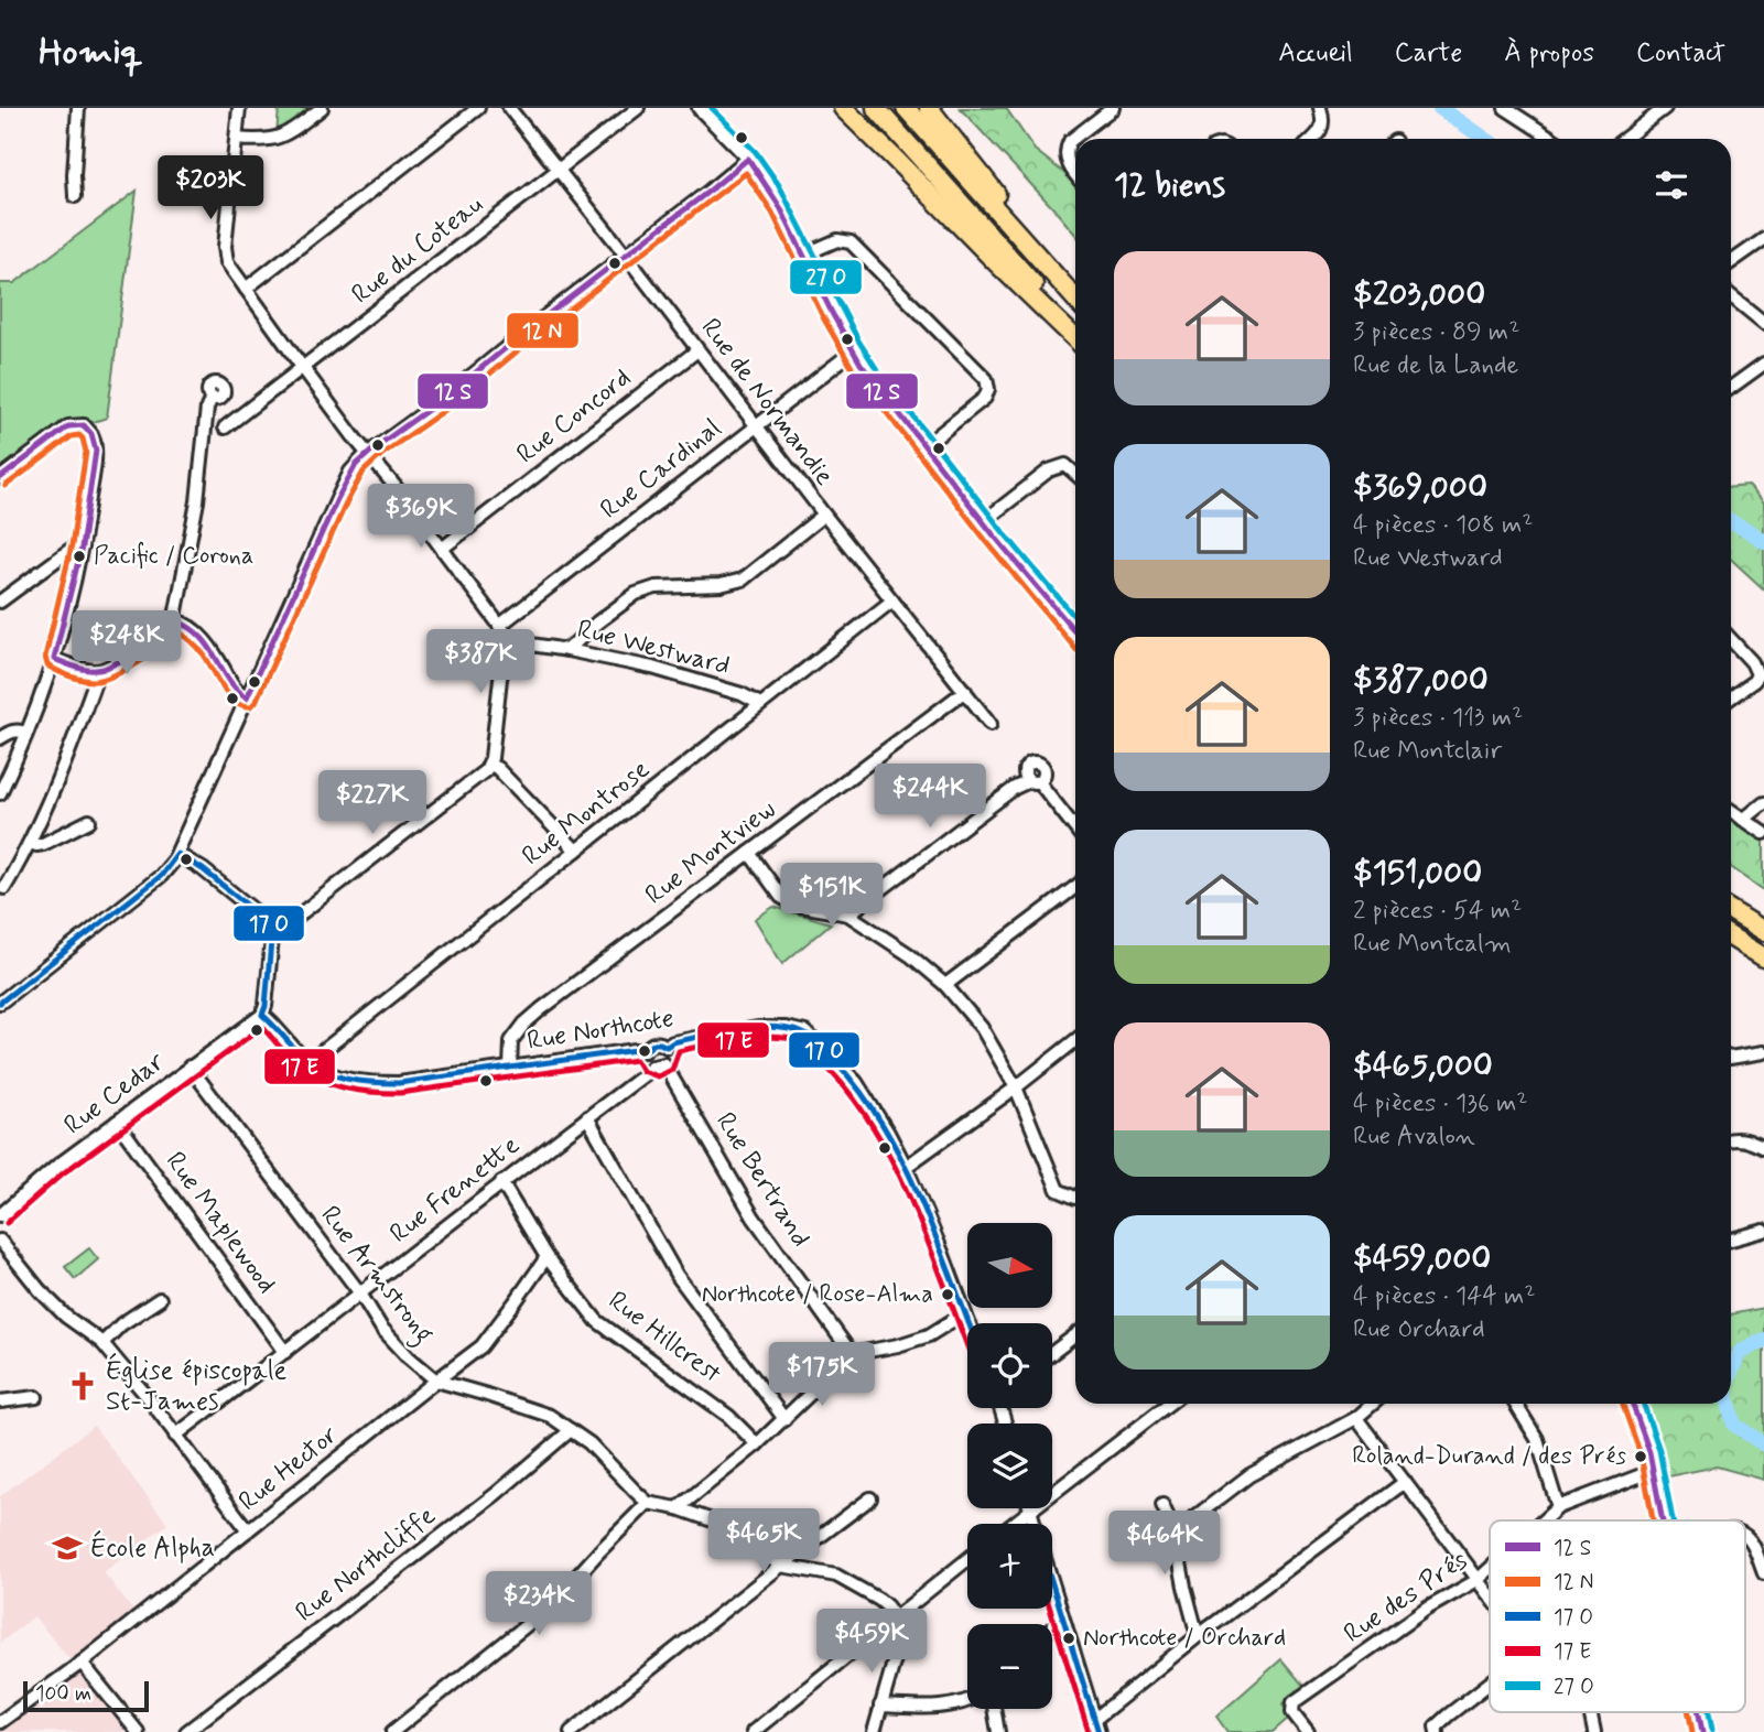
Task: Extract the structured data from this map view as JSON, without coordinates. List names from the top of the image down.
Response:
{
  "streets": {
    "street": [
      "Rue du Coteau",
      "Rue de Normandie",
      "Rue Concord",
      "Rue Cardinal",
      "Rue Westward",
      "Rue Montrose",
      "Rue Montview",
      "Rue Northcote",
      "Rue Cedar",
      "Rue Bertrand",
      "Rue Frenette",
      "Rue Maplewood",
      "Rue Armstrong",
      "Rue Hillcrest",
      "Rue Hector",
      "Rue Northcliffe",
      "Rue des Prés"
    ]
  },
  "crossings": [
    ["Rue du Coteau", "Rue de Normandie"],
    ["Rue de Normandie", "Rue Concord"],
    ["Rue de Normandie", "Rue Cardinal"],
    ["Rue de Normandie", "Rue Montrose"],
    ["Rue de Normandie", "Rue Montview"],
    ["Rue Westward", "Rue Montrose"],
    ["Rue Montrose", "Rue Northcote"],
    ["Rue Montview", "Rue Northcote"],
    ["Rue Northcote", "Rue Cedar"],
    ["Rue Northcote", "Rue Bertrand"],
    ["Rue Northcote", "Rue Frenette"],
    ["Rue Cedar", "Rue Maplewood"],
    ["Rue Cedar", "Rue Armstrong"],
    ["Rue Bertrand", "Rue Frenette"],
    ["Rue Frenette", "Rue Maplewood"],
    ["Rue Frenette", "Rue Armstrong"],
    ["Rue Frenette", "Rue Hillcrest"],
    ["Rue Armstrong", "Rue Hector"],
    ["Rue Armstrong", "Rue Northcliffe"],
    ["Rue Hillcrest", "Rue Hector"]
  ],
  "places": {
    "other": [
      "Pacific / Corona",
      "Northcote / Rose-Alma",
      "Roland-Durand / des Prés",
      "Northcote / Orchard"
    ],
    "church": ["Église épiscopale St-James"],
    "school or university": ["École Alpha"]
  },
  "legend": [
    "12 S",
    "12 N",
    "17 O",
    "17 E",
    "27 O"
  ],
  "scale_bar": "100 m",
  "north": "right",
  "page": {
    "header": "Homiq",
    "nav": [
      "Accueil",
      "Carte",
      "À propos",
      "Contact"
    ],
    "heading": "12 biens",
    "price": [
      "$203K",
      "$369K",
      "$248K",
      "$387K",
      "$244K",
      "$227K",
      "$151K",
      "$175K",
      "$465K",
      "$464K",
      "$234K",
      "$459K"
    ],
    "list": [
      {
        "name": "$203,000",
        "note": "3 pièces · 89 m² · Rue de la Lande"
      },
      {
        "name": "$369,000",
        "note": "4 pièces · 108 m² · Rue Westward"
      },
      {
        "name": "$387,000",
        "note": "3 pièces · 113 m² · Rue Montclair"
      },
      {
        "name": "$151,000",
        "note": "2 pièces · 54 m² · Rue Montcalm"
      },
      {
        "name": "$465,000",
        "note": "4 pièces · 136 m² · Rue Avalon"
      },
      {
        "name": "$459,000",
        "note": "4 pièces · 144 m² · Rue Orchard"
      }
    ],
    "map_buttons": ["+", "−"],
    "scale": "100 m"
  }
}
